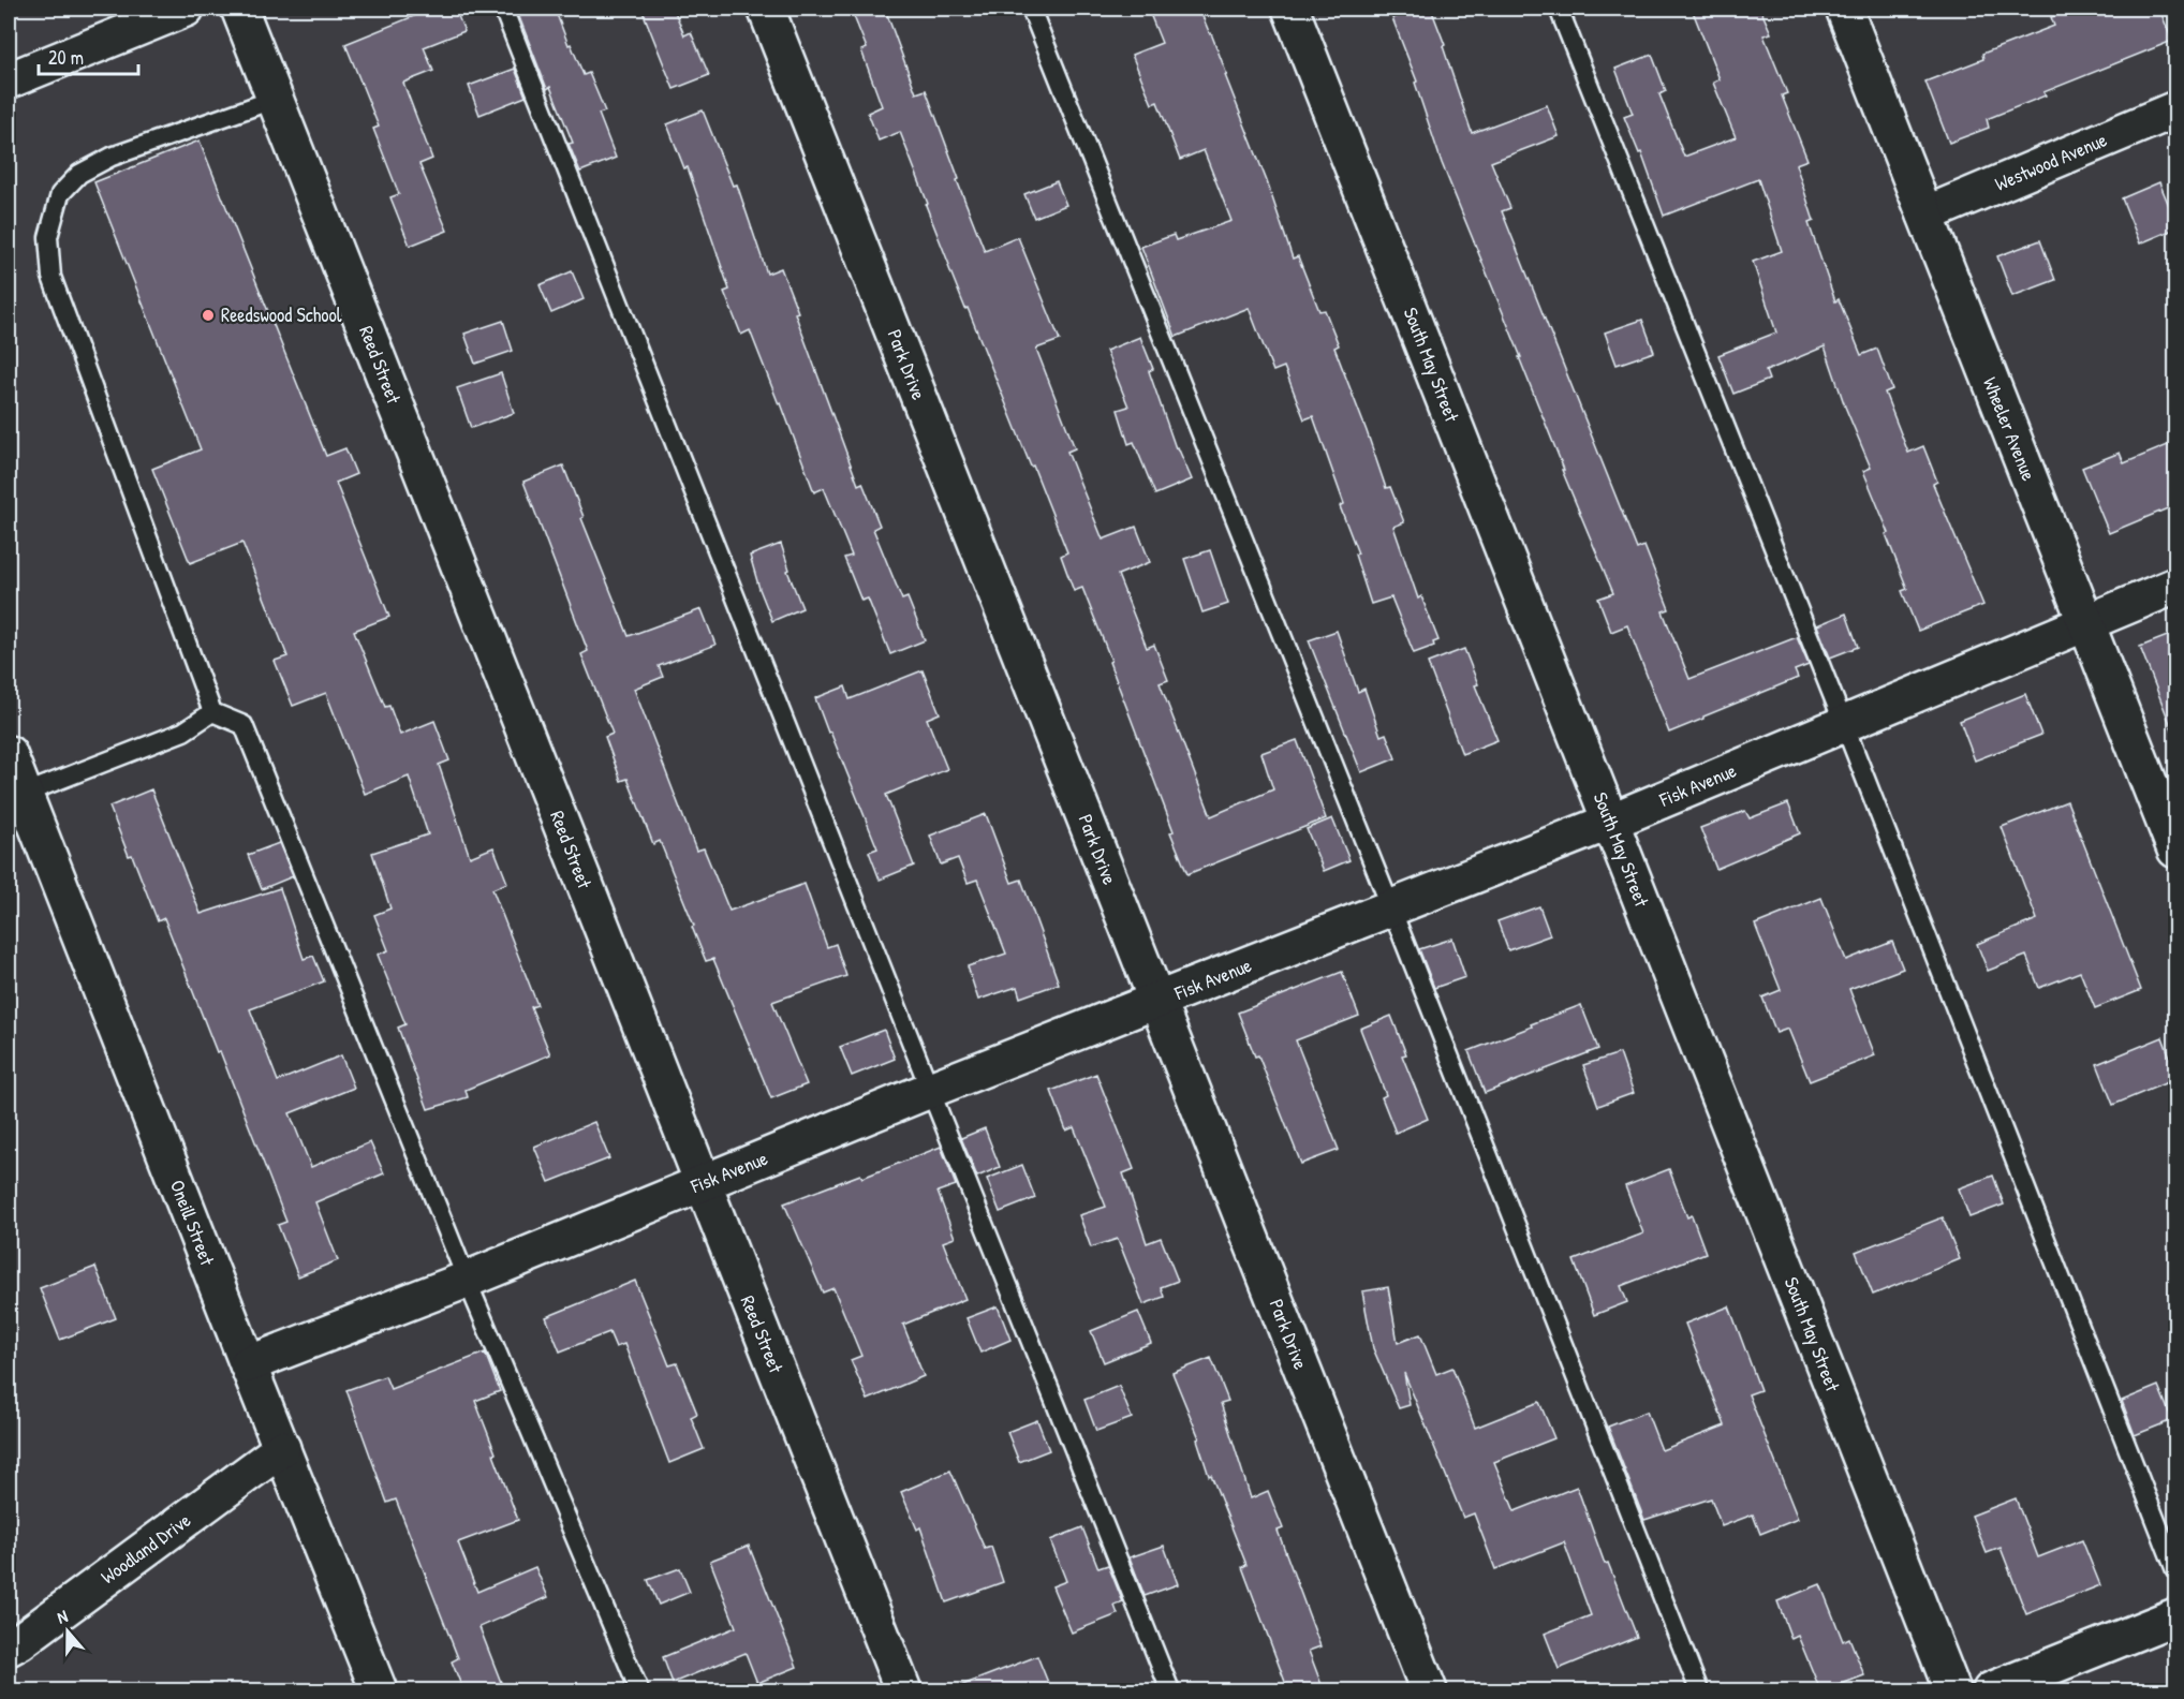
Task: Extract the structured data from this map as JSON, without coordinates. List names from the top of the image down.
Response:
{
  "streets": {
    "street": [
      "Westwood Avenue",
      "Reed Street",
      "Park Drive",
      "South May Street",
      "Wheeler Avenue",
      "Fisk Avenue",
      "Oneill Street",
      "Woodland Drive"
    ]
  },
  "crossings": [
    ["Westwood Avenue", "Wheeler Avenue"],
    ["Reed Street", "Fisk Avenue"],
    ["Park Drive", "Fisk Avenue"],
    ["South May Street", "Fisk Avenue"],
    ["Wheeler Avenue", "Fisk Avenue"],
    ["Fisk Avenue", "Oneill Street"],
    ["Oneill Street", "Woodland Drive"]
  ],
  "places": ["Reedswood School"],
  "scale_bar": "20 m",
  "north": "top"
}
